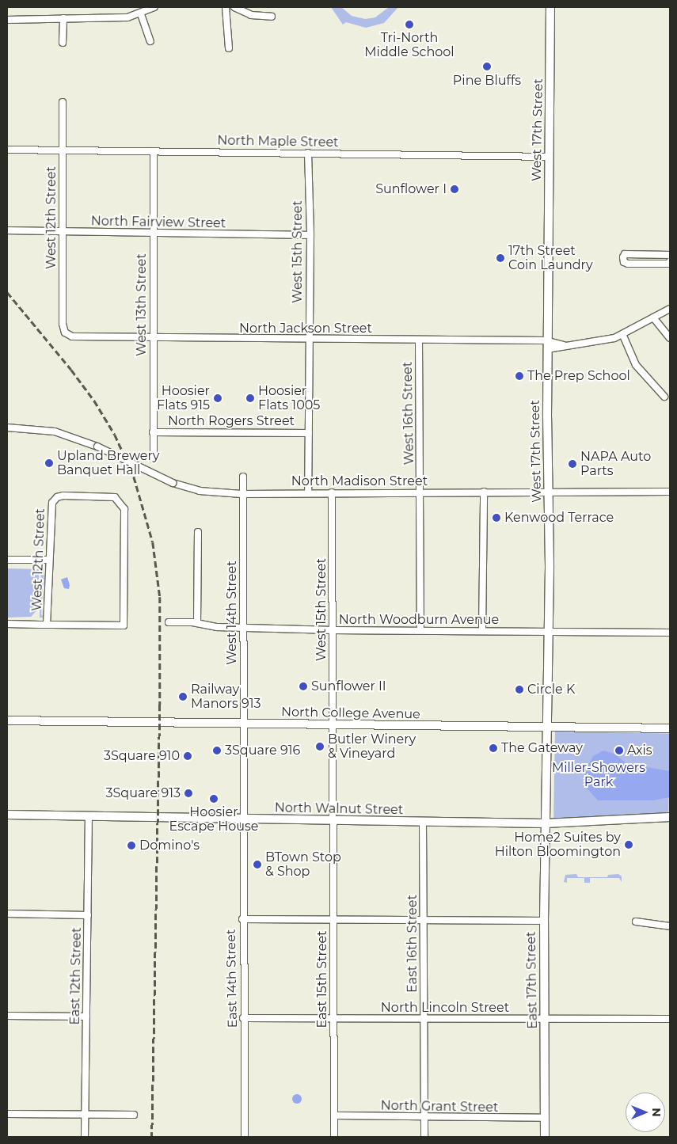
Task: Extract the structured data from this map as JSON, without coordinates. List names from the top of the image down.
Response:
{
  "streets": {
    "main road": [
      "West 17th Street",
      "North College Avenue",
      "North Walnut Street",
      "East 17th Street"
    ],
    "street": [
      "North Maple Street",
      "West 12th Street",
      "North Fairview Street",
      "West 15th Street",
      "West 13th Street",
      "North Jackson Street",
      "West 16th Street",
      "North Rogers Street",
      "North Madison Street",
      "West 14th Street",
      "North Woodburn Avenue",
      "East 16th Street",
      "East 12th Street",
      "East 14th Street",
      "East 15th Street",
      "North Lincoln Street",
      "North Grant Street"
    ]
  },
  "crossings": [
    ["West 17th Street", "North Maple Street"],
    ["West 17th Street", "North Jackson Street"],
    ["West 17th Street", "North Madison Street"],
    ["West 17th Street", "North Woodburn Avenue"],
    ["West 17th Street", "North College Avenue"],
    ["West 17th Street", "North Walnut Street"],
    ["West 17th Street", "East 17th Street"],
    ["North Maple Street", "West 12th Street"],
    ["North Maple Street", "West 15th Street"],
    ["North Maple Street", "West 13th Street"],
    ["West 12th Street", "North Fairview Street"],
    ["West 12th Street", "North Jackson Street"],
    ["North Fairview Street", "West 15th Street"],
    ["North Fairview Street", "West 13th Street"],
    ["West 15th Street", "North Jackson Street"],
    ["West 15th Street", "North Rogers Street"],
    ["West 15th Street", "North Madison Street"],
    ["West 15th Street", "North Woodburn Avenue"],
    ["West 15th Street", "North College Avenue"],
    ["West 15th Street", "North Walnut Street"],
    ["West 15th Street", "East 15th Street"],
    ["West 13th Street", "North Jackson Street"],
    ["West 13th Street", "North Rogers Street"],
    ["North Jackson Street", "West 16th Street"],
    ["West 16th Street", "North Madison Street"],
    ["West 16th Street", "North Woodburn Avenue"],
    ["North Madison Street", "West 14th Street"],
    ["West 14th Street", "North Woodburn Avenue"],
    ["West 14th Street", "North College Avenue"],
    ["West 14th Street", "North Walnut Street"],
    ["West 14th Street", "East 14th Street"],
    ["North Walnut Street", "East 16th Street"],
    ["North Walnut Street", "East 12th Street"],
    ["North Walnut Street", "East 14th Street"],
    ["North Walnut Street", "East 15th Street"],
    ["North Walnut Street", "East 17th Street"],
    ["East 16th Street", "North Lincoln Street"],
    ["East 16th Street", "North Grant Street"],
    ["East 14th Street", "North Lincoln Street"],
    ["East 15th Street", "North Lincoln Street"],
    ["East 15th Street", "North Grant Street"],
    ["East 17th Street", "North Lincoln Street"],
    ["East 17th Street", "North Grant Street"]
  ],
  "parks": ["Miller-Showers Park"],
  "places": [
    "Tri-North Middle School",
    "Pine Bluffs",
    "Sunflower I",
    "17th Street Coin Laundry",
    "The Prep School",
    "Hoosier Flats 915",
    "Hoosier Flats 1005",
    "Upland Brewery Banquet Hall",
    "NAPA Auto Parts",
    "Kenwood Terrace",
    "Sunflower II",
    "Circle K",
    "Railway Manors 913",
    "Butler Winery & Vineyard",
    "The Gateway",
    "3Square 916",
    "Axis",
    "3Square 910",
    "3Square 913",
    "Hoosier Escape House",
    "Home2 Suites by Hilton Bloomington",
    "Domino's",
    "BTown Stop & Shop"
  ],
  "north": "right"
}
